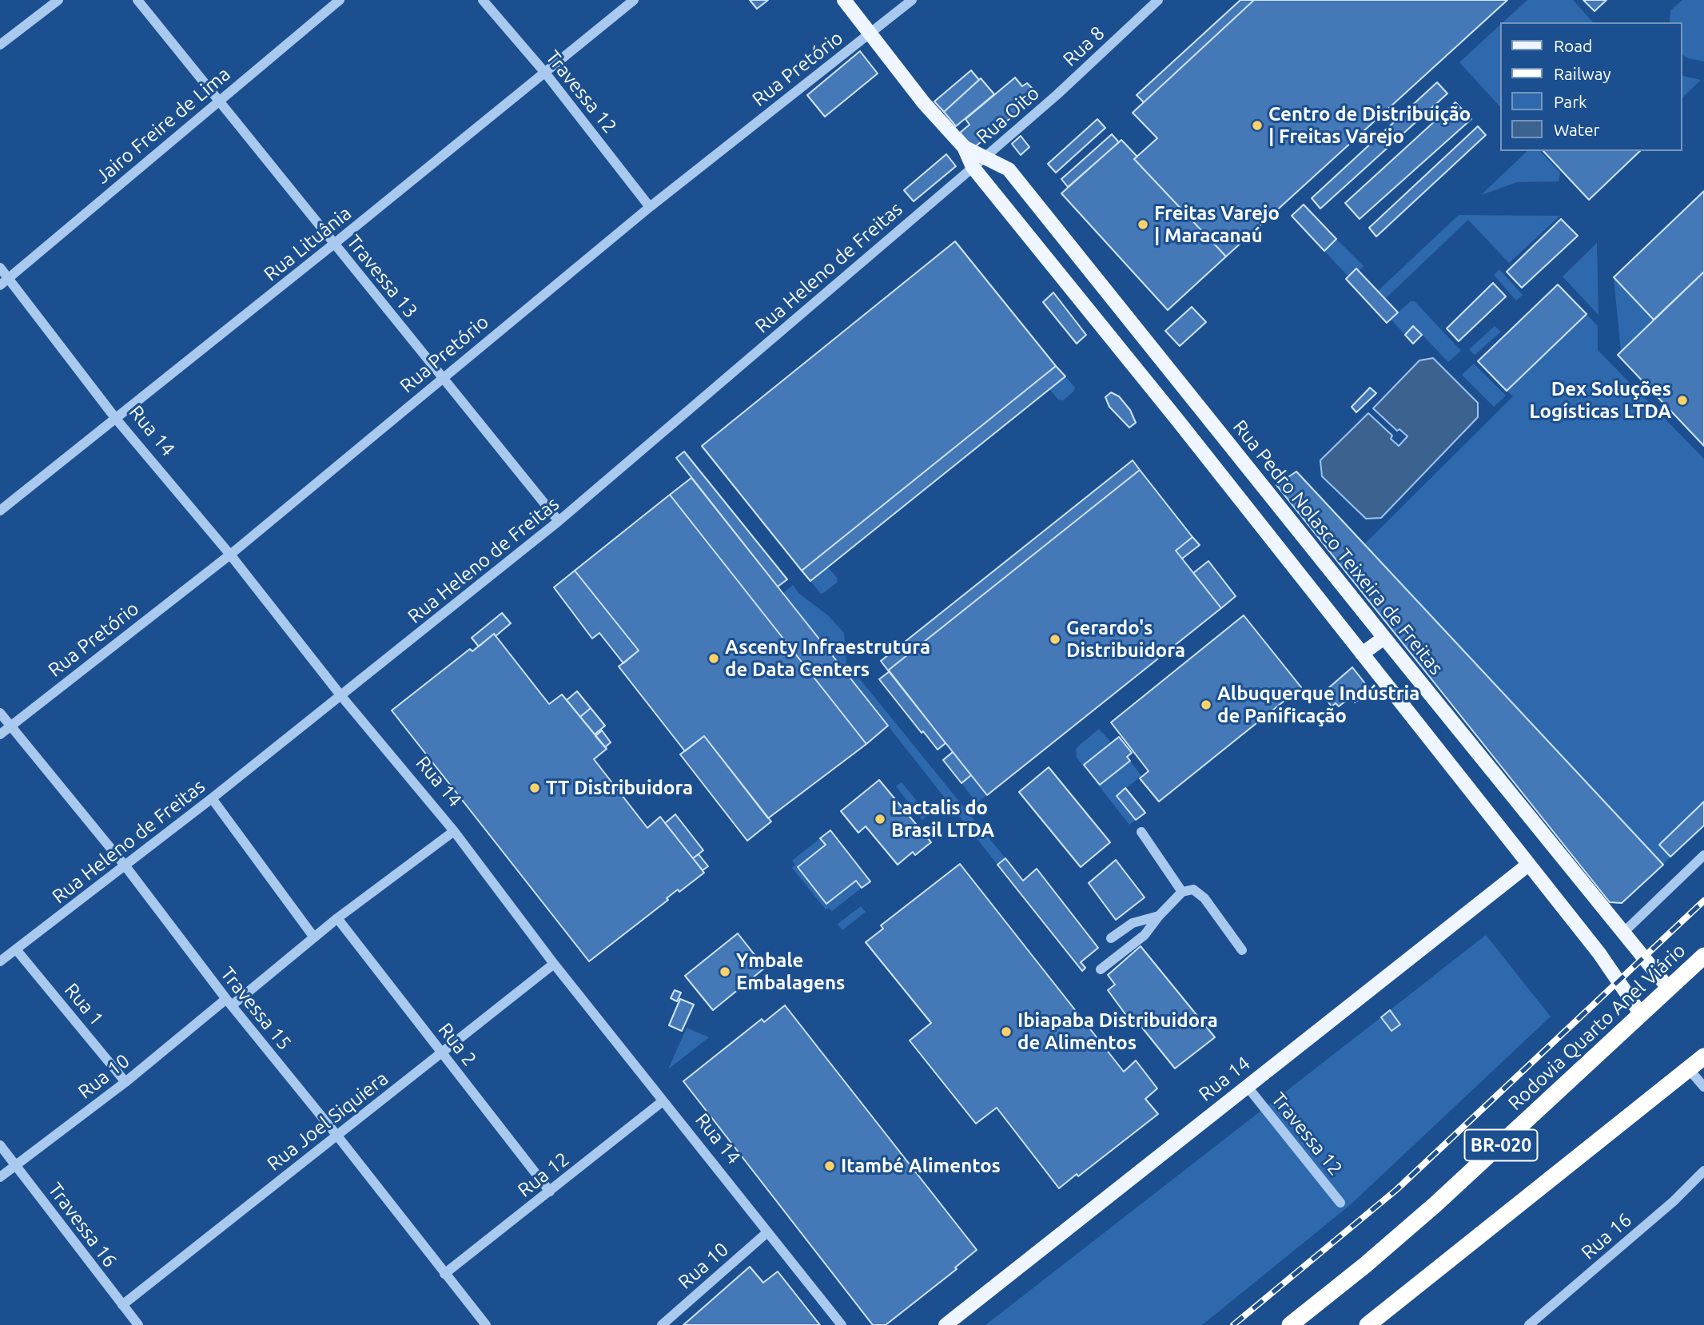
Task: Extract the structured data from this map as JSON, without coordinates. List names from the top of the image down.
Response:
{
  "streets": {
    "highway": ["Rodovia Quarto Anel Viário", "BR-020"],
    "main road": ["Rua 14", "Rua Pedro Nolasco Teixeira de Freitas"],
    "street": [
      "Rua 8",
      "Rua Pretório",
      "Travessa 12",
      "Rua Oito",
      "Jairo Freire de Lima",
      "Rua Lituânia",
      "Rua Heleno de Freitas",
      "Travessa 13",
      "Rua 1",
      "Travessa 15",
      "Rua 2",
      "Rua 10",
      "Rua Joel Siquiera",
      "Rua 12",
      "Travessa 16",
      "Rua 16"
    ]
  },
  "crossings": [
    ["Rua 8", "Rua Oito"],
    ["Rua Pretório", "Travessa 12"],
    ["Rua Pretório", "Travessa 13"],
    ["Rua Pretório", "Rua 14"],
    ["Rua Pretório", "Travessa 15"],
    ["Travessa 12", "Rua Lituânia"],
    ["Travessa 12", "Rua 14"],
    ["Rua Oito", "Rua Heleno de Freitas"],
    ["Rua Oito", "Rua Pedro Nolasco Teixeira de Freitas"],
    ["Jairo Freire de Lima", "Travessa 13"],
    ["Jairo Freire de Lima", "Rua 14"],
    ["Rua Lituânia", "Travessa 13"],
    ["Rua Lituânia", "Rua 14"],
    ["Rua Heleno de Freitas", "Travessa 13"],
    ["Rua Heleno de Freitas", "Rua 14"],
    ["Rua Heleno de Freitas", "Rua Pedro Nolasco Teixeira de Freitas"],
    ["Rua Heleno de Freitas", "Rua 1"],
    ["Rua Heleno de Freitas", "Travessa 15"],
    ["Rua 14", "Rua 10"],
    ["Rua 14", "Rua Joel Siquiera"],
    ["Rua 14", "Rua 12"],
    ["Rua Pedro Nolasco Teixeira de Freitas", "Rodovia Quarto Anel Viário"],
    ["Rua 1", "Rua 10"],
    ["Travessa 15", "Rua 10"],
    ["Travessa 15", "Rua Joel Siquiera"],
    ["Travessa 15", "Rua 12"],
    ["Rua 2", "Rua 10"],
    ["Rua 2", "Rua Joel Siquiera"],
    ["Rua 2", "Rua 12"],
    ["Rua 10", "Travessa 16"],
    ["Rua Joel Siquiera", "Travessa 16"]
  ],
  "places": [
    "Centro de Distribuição | Freitas Varejo",
    "Freitas Varejo | Maracanaú",
    "Dex Soluções Logísticas LTDA",
    "Gerardo's Distribuidora",
    "Ascenty Infraestrutura de Data Centers",
    "Albuquerque Indústria de Panificação",
    "TT Distribuidora",
    "Lactalis do Brasil LTDA",
    "Ymbale Embalagens",
    "Ibiapaba Distribuidora de Alimentos",
    "Itambé Alimentos"
  ],
  "legend": [
    "Road",
    "Railway",
    "Park",
    "Water"
  ]
}
